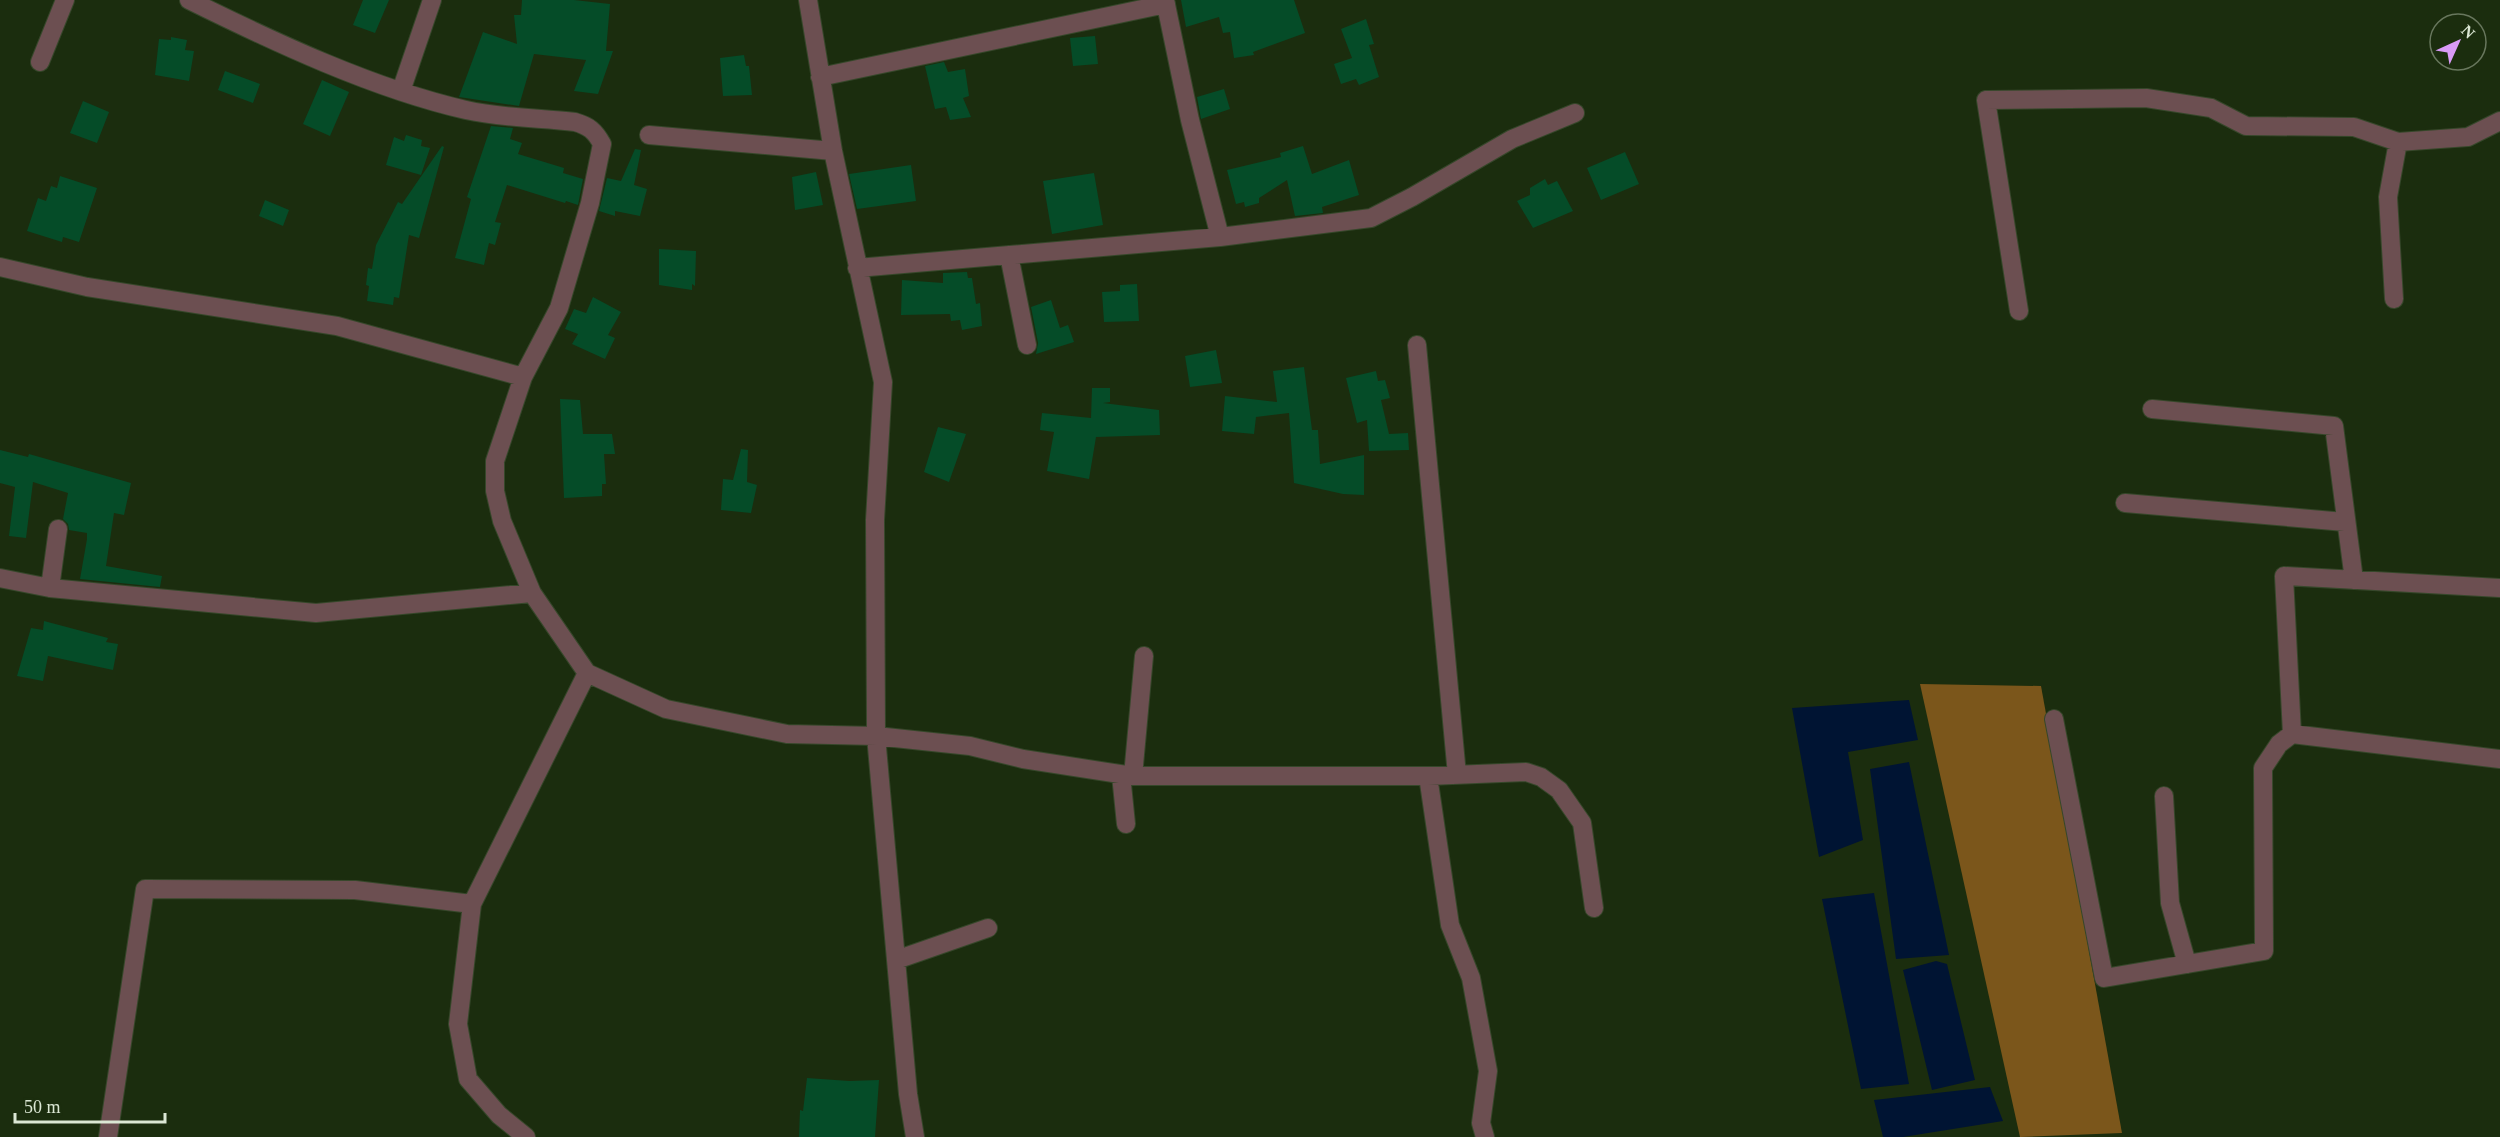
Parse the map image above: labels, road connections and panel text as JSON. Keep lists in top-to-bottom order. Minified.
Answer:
{"scale_bar":"50 m","north":"top right"}
